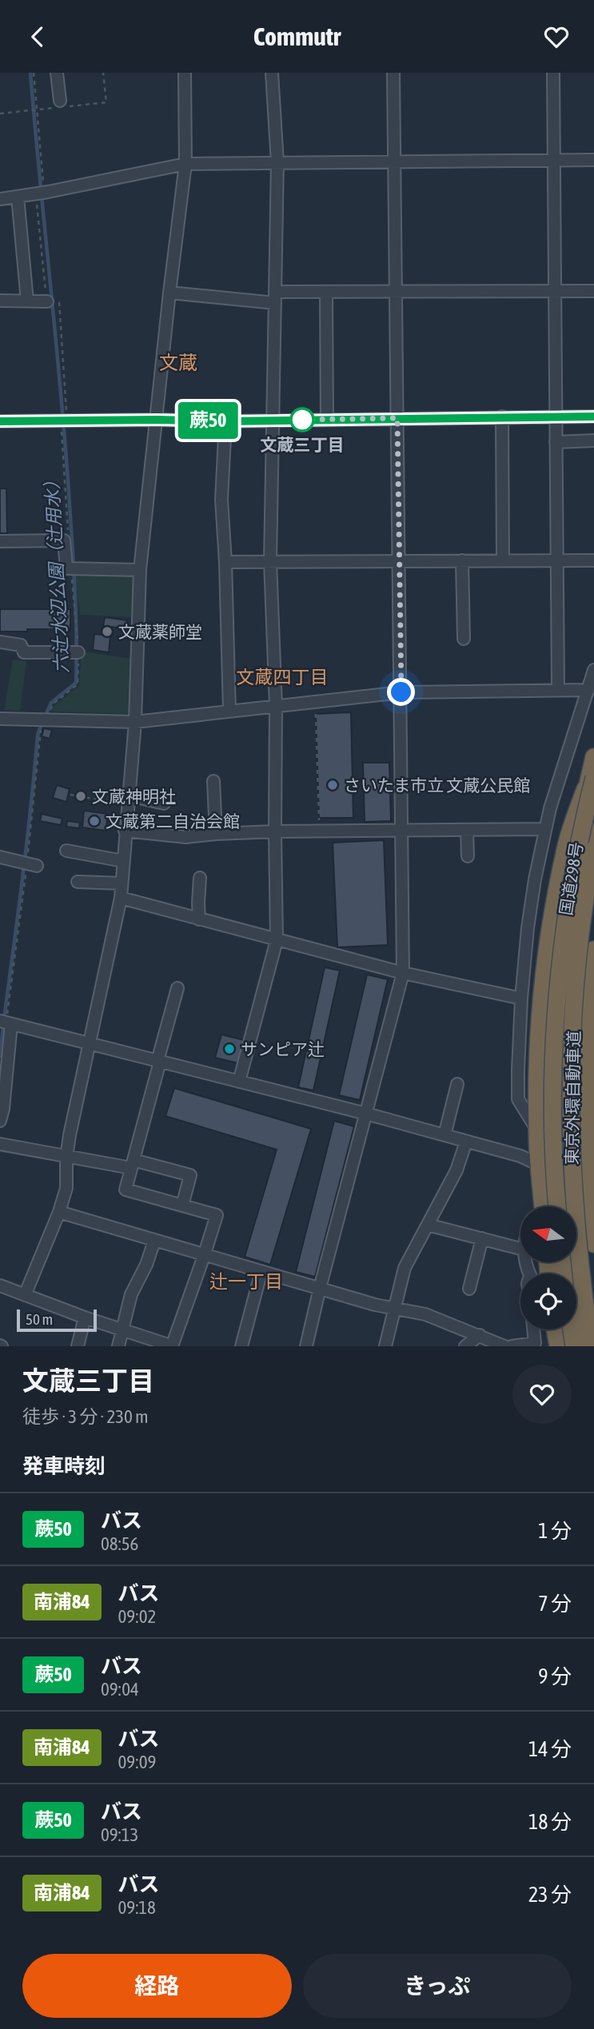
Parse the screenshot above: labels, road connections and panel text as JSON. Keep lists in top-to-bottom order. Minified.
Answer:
{"streets":{"highway":["国道298号","東京外環自動車道"]},"crossings":[["国道298号","東京外環自動車道"]],"districts":["文蔵","文蔵四丁目","辻一丁目"],"water":["六辻水辺公園（辻用水）"],"places":["文蔵三丁目","文蔵薬師堂","さいたま市立 文蔵公民館","文蔵神明社","文蔵第二自治会館","サンピア辻"],"lines":["bus line 蕨50"],"scale_bar":"50 m","north":"left","page":{"header":"Commutr","on_map":"蕨50","scale":"50 m","heading":[["文蔵三丁目","徒歩 · 3 分 · 230 m"],"発車時刻"],"list":[{"mark":"蕨50","name":"バス","note":"08:56","value":"1 分"},{"mark":"南浦84","name":"バス","note":"09:02","value":"7 分"},{"mark":"蕨50","name":"バス","note":"09:04","value":"9 分"},{"mark":"南浦84","name":"バス","note":"09:09","value":"14 分"},{"mark":"蕨50","name":"バス","note":"09:13","value":"18 分"},{"mark":"南浦84","name":"バス","note":"09:18","value":"23 分"}],"buttons":["経路","きっぷ"]}}
